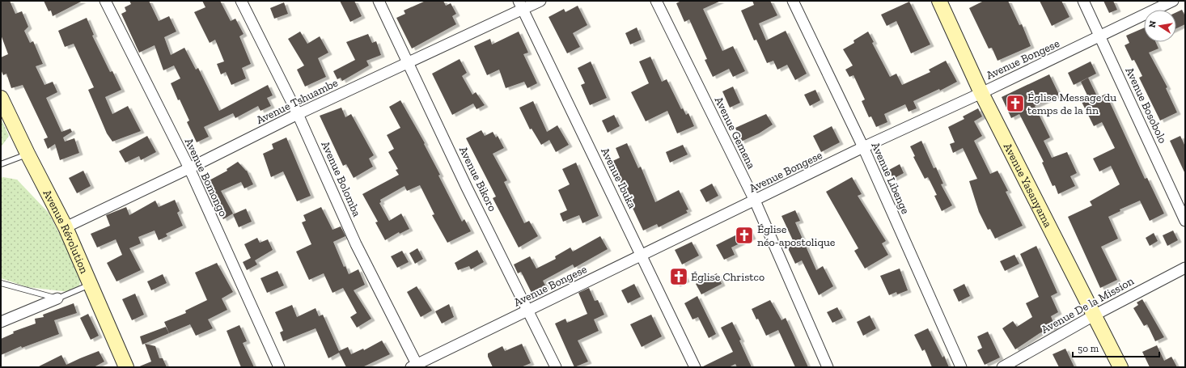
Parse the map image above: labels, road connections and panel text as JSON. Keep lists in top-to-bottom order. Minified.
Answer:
{"streets":{"street":["Avenue Bongese","Avenue Tshuambe","Avenue Bosobolo","Avenue Gemena","Avenue Bomongo","Avenue Ibuka","Avenue Libenge","Avenue Bolomba","Avenue Bikoro","Avenue Yasanyama","Avenue Révolution","Avenue De la Mission"]},"crossings":[["Avenue Bongese","Avenue Bosobolo"],["Avenue Bongese","Avenue Gemena"],["Avenue Bongese","Avenue Ibuka"],["Avenue Bongese","Avenue Libenge"],["Avenue Bongese","Avenue Bolomba"],["Avenue Bongese","Avenue Bikoro"],["Avenue Bongese","Avenue Yasanyama"],["Avenue Tshuambe","Avenue Bomongo"],["Avenue Tshuambe","Avenue Ibuka"],["Avenue Tshuambe","Avenue Bolomba"],["Avenue Tshuambe","Avenue Bikoro"],["Avenue Tshuambe","Avenue Révolution"],["Avenue Yasanyama","Avenue De la Mission"]],"places":{"church":["Église Message du temps de la fin","Église néo-apostolique","Église Christco"]},"scale_bar":"50 m","north":"left"}
